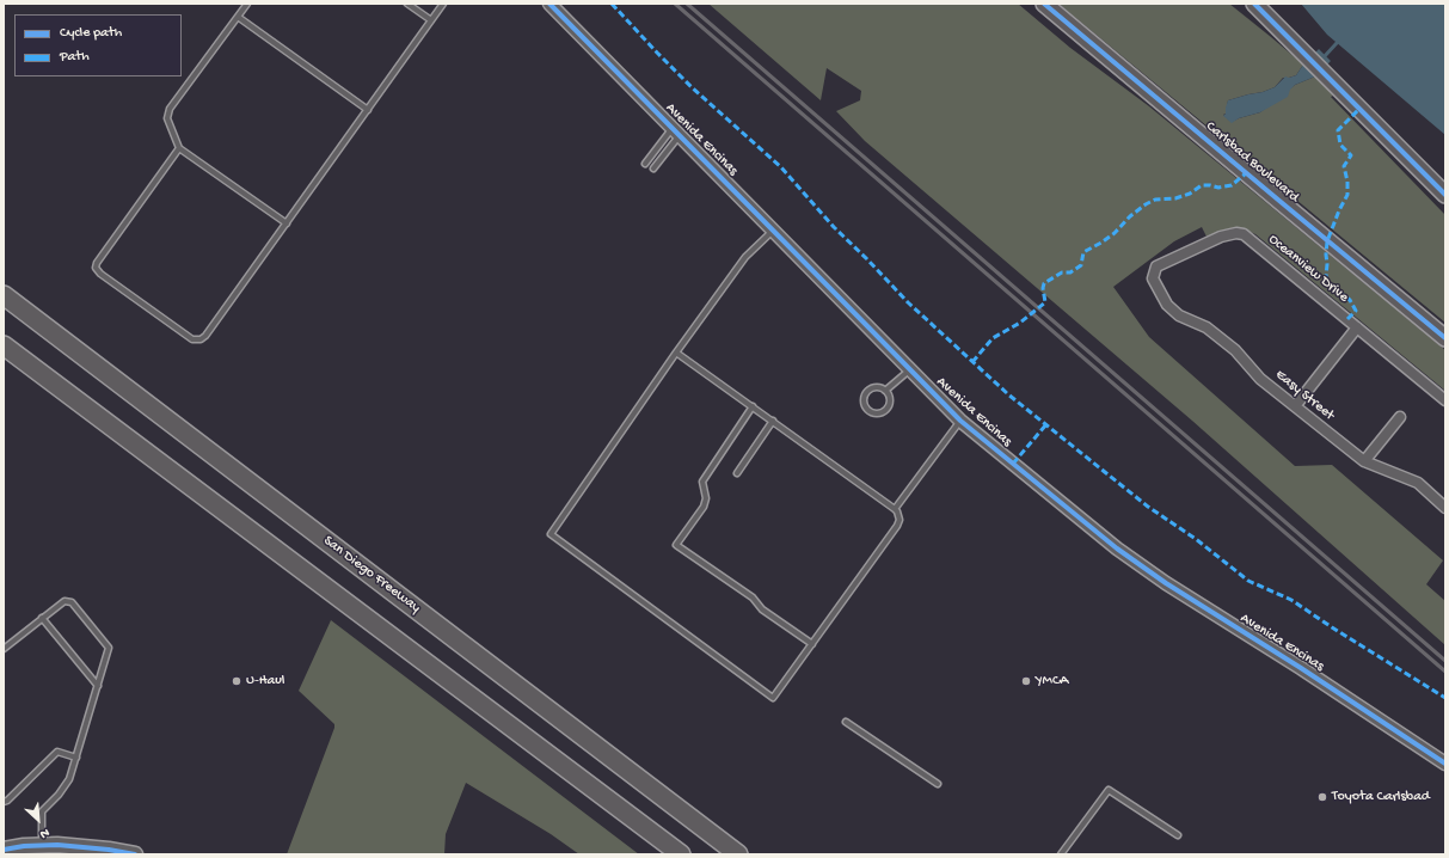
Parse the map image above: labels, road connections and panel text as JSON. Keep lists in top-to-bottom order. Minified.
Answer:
{"streets":{"highway":["San Diego Freeway"],"main road":["Carlsbad Boulevard"],"street":["Avenida Encinas","Oceanview Drive","Easy Street"]},"crossings":[["Oceanview Drive","Easy Street"]],"places":["U-Haul","YMCA","Toyota Carlsbad"],"legend":["Cycle path","Path"],"north":"bottom right"}
